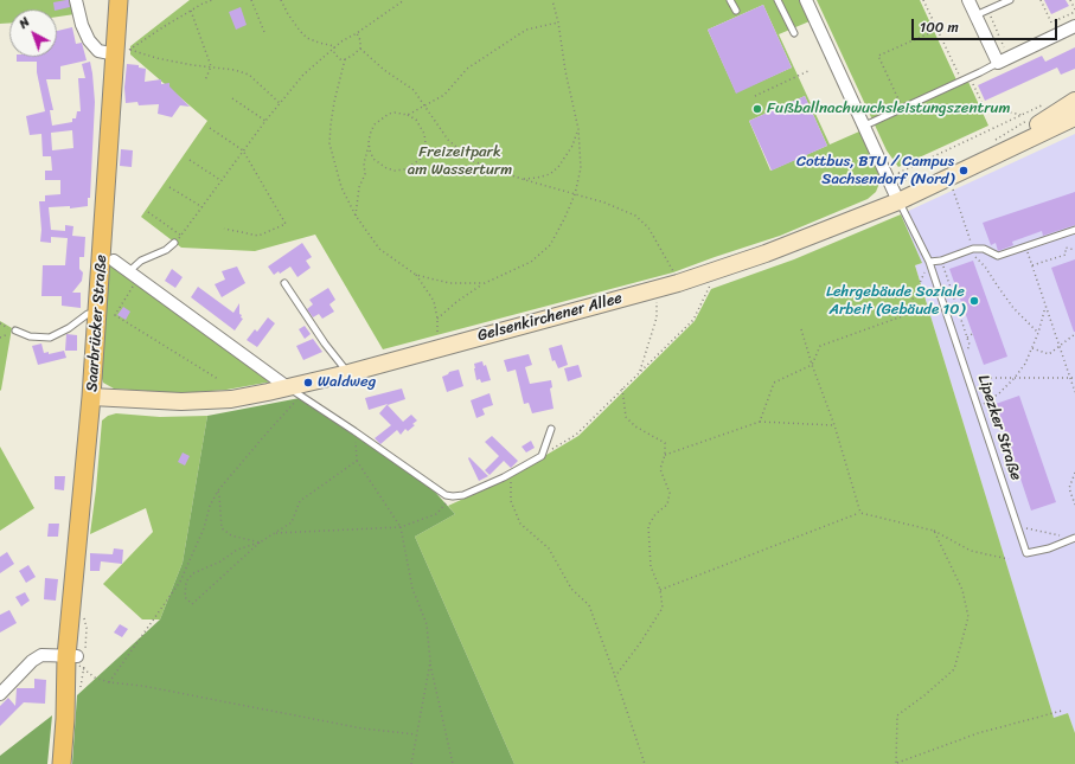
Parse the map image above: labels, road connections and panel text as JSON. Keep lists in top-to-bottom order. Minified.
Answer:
{"streets":{"main road":["Gelsenkirchener Allee","Saarbrücker Straße"],"lane":["Lipezker Straße"]},"crossings":[["Gelsenkirchener Allee","Saarbrücker Straße"]],"parks":["Freizeitpark am Wasserturm"],"places":["Fußballnachwuchsleistungszentrum","Cottbus, BTU / Campus Sachsendorf (Nord)","Lehrgebäude Soziale Arbeit (Gebäude 10)","Waldweg"],"scale_bar":"100 m","north":"top left"}
